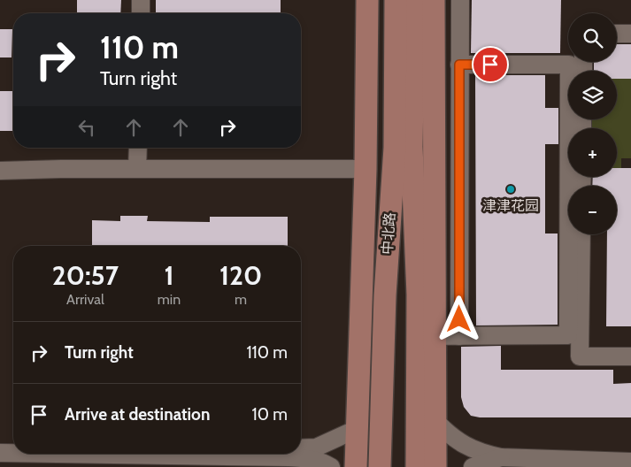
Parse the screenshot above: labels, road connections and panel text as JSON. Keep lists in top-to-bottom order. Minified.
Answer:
{"streets":{"main road":["中北路"]},"places":["津津花园"],"page":{"map_buttons":["+","−"],"turn":["110 m","Turn right"],"eta":["20:57","Arrival","1","min","120","m"],"list":[{"name":"Turn right","value":"110 m"},{"name":"Arrive at destination","value":"10 m"}]}}
